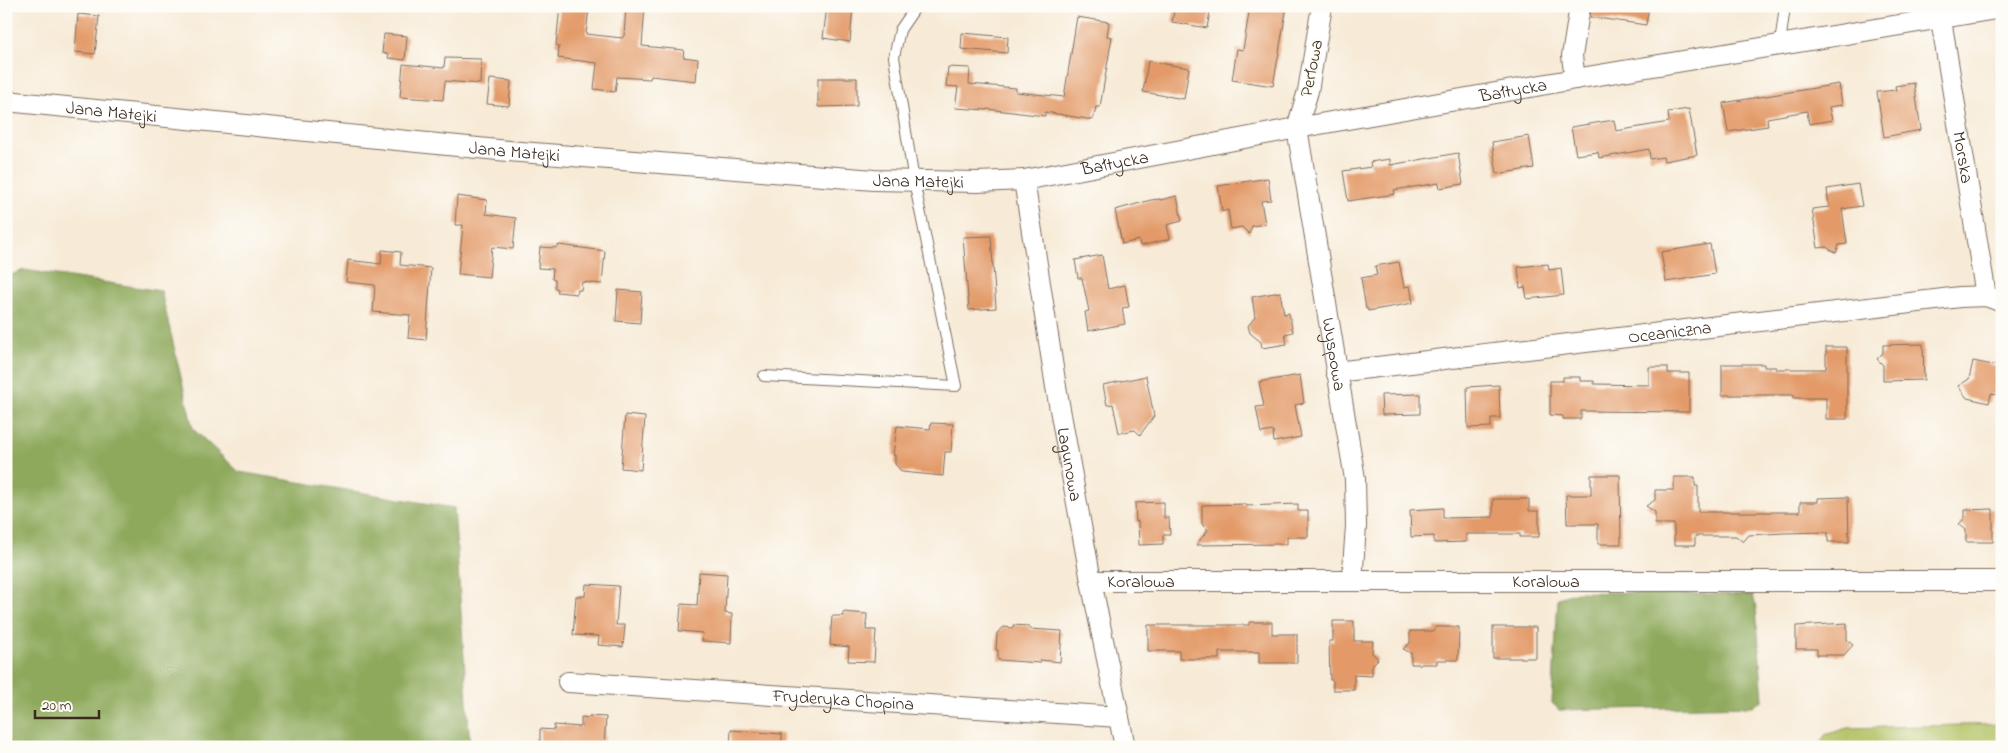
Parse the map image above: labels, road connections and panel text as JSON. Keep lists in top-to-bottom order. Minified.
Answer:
{"streets":{"street":["Perłowa","Bałtycka","Jana Matejki","Morska","Oceaniczna","Wyspowa","Lagunowa","Koralowa","Fryderyka Chopina"]},"crossings":[["Perłowa","Bałtycka"],["Perłowa","Wyspowa"],["Bałtycka","Jana Matejki"],["Bałtycka","Morska"],["Bałtycka","Wyspowa"],["Bałtycka","Lagunowa"],["Jana Matejki","Lagunowa"],["Morska","Oceaniczna"],["Oceaniczna","Wyspowa"],["Wyspowa","Koralowa"],["Lagunowa","Koralowa"],["Lagunowa","Fryderyka Chopina"]],"scale_bar":"20 m"}
